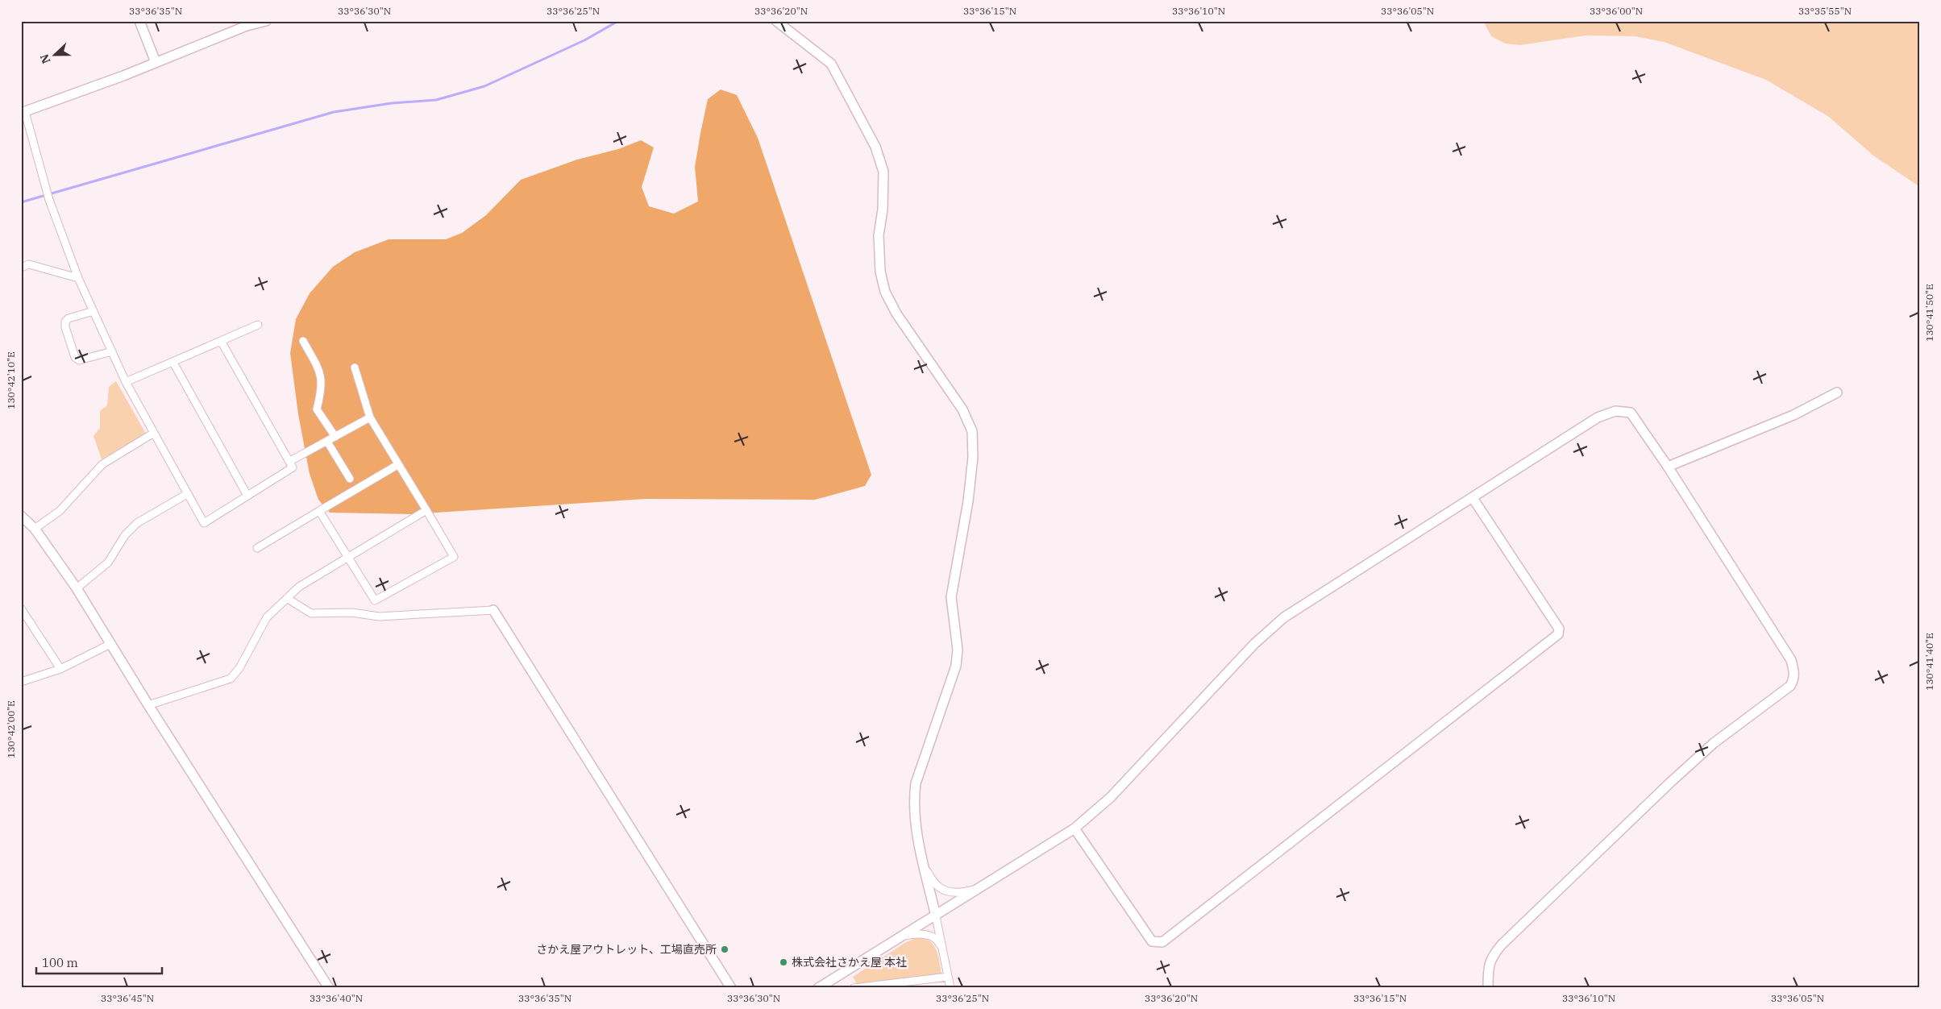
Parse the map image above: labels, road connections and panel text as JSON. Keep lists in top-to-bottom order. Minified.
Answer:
{"places":["さかえ屋アウトレット、工場直売所","株式会社さかえ屋 本社"],"scale_bar":"100 m","north":"left","coordinates":["33°36'35\"N","33°36'30\"N","33°36'25\"N","33°36'20\"N","33°36'15\"N","33°36'10\"N","33°36'05\"N","33°36'00\"N","33°35'55\"N","130°41'50\"E","130°42'10\"E","130°41'40\"E","130°42'00\"E","33°36'45\"N","33°36'40\"N"]}
